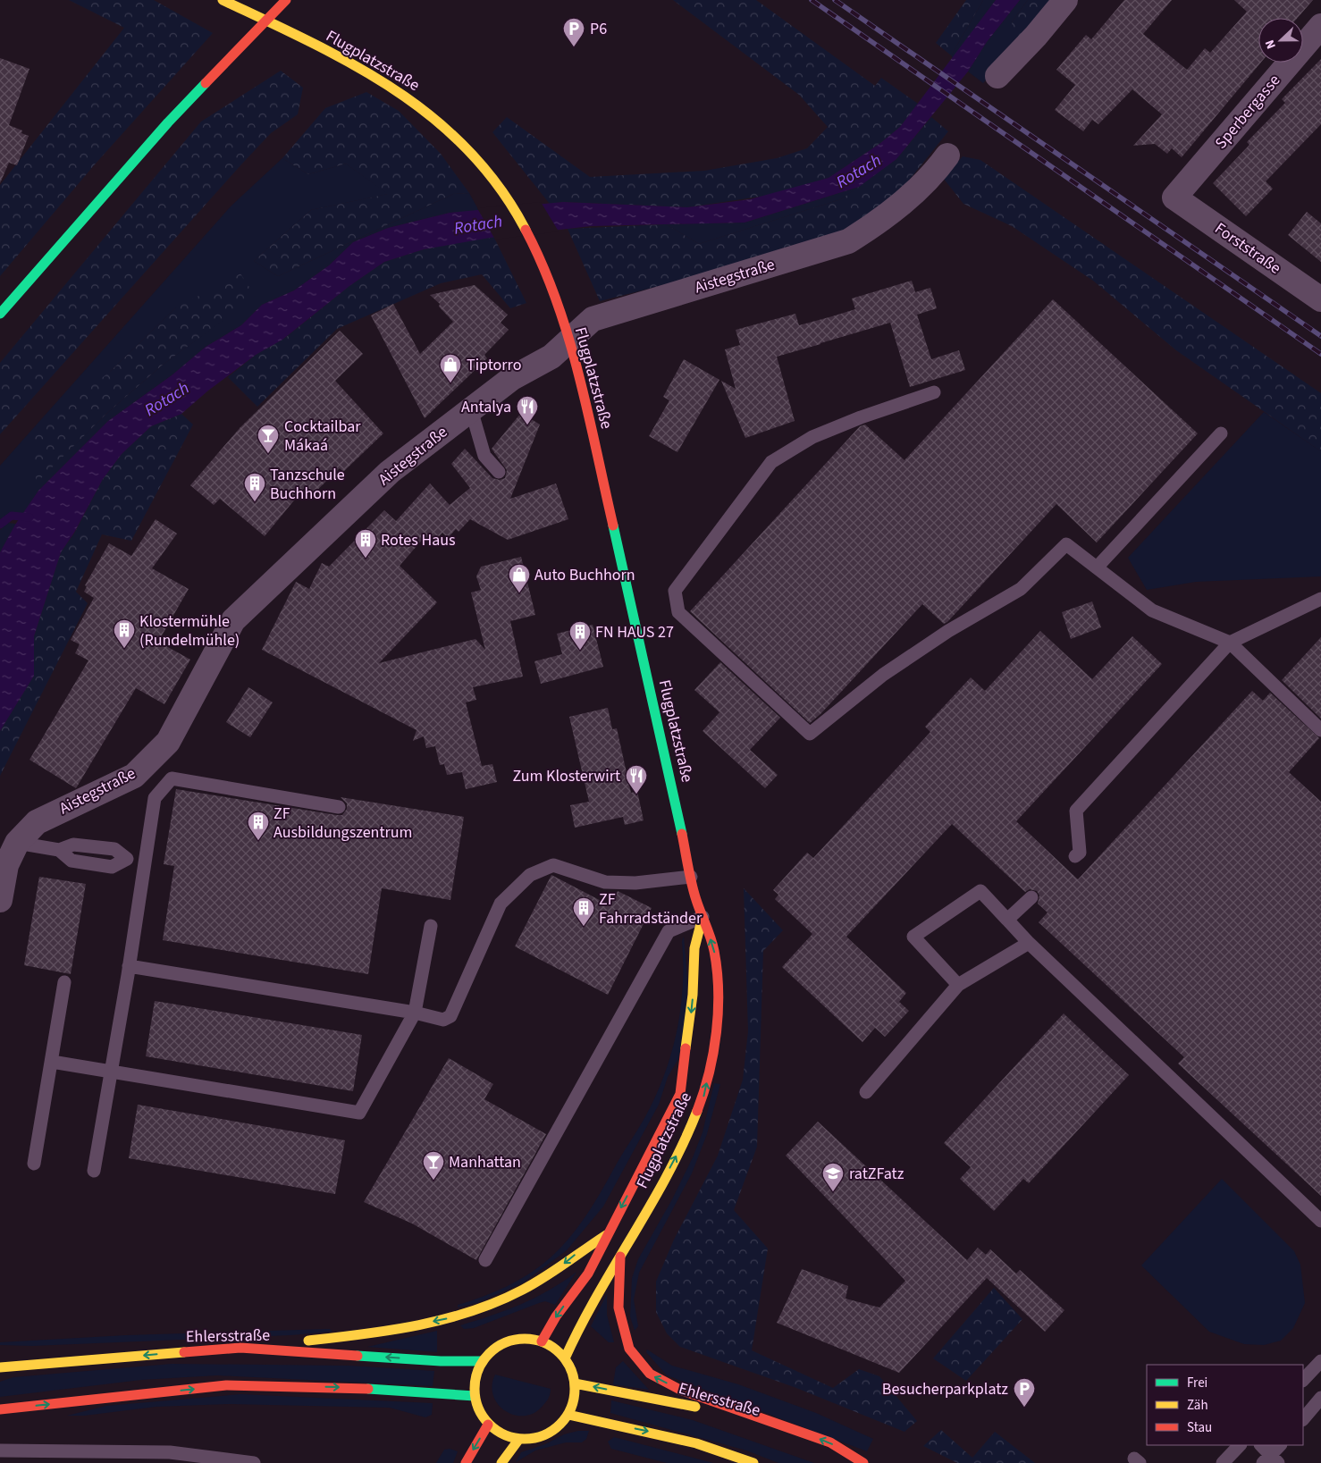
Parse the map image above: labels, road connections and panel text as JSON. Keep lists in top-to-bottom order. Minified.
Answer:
{"streets":{"street":["Flugplatzstraße","Sperbergasse","Forststraße","Aistegstraße","Ehlersstraße"]},"crossings":[["Flugplatzstraße","Aistegstraße"],["Flugplatzstraße","Ehlersstraße"],["Sperbergasse","Forststraße"]],"water":["Rotach"],"places":{"parking":["P6","Besucherparkplatz"],"shop":["Tiptorro","Auto Buchhorn"],"restaurant":["Antalya","Zum Klosterwirt"],"bar":["Cocktailbar Mákaá","Manhattan"],"building":["Tanzschule Buchhorn","Rotes Haus","Klostermühle (Rundelmühle)","FN HAUS 27","ZF Ausbildungszentrum","ZF Fahrradständer"],"school or university":["ratZFatz"]},"legend":["Frei","Zäh","Stau"],"north":"left"}
